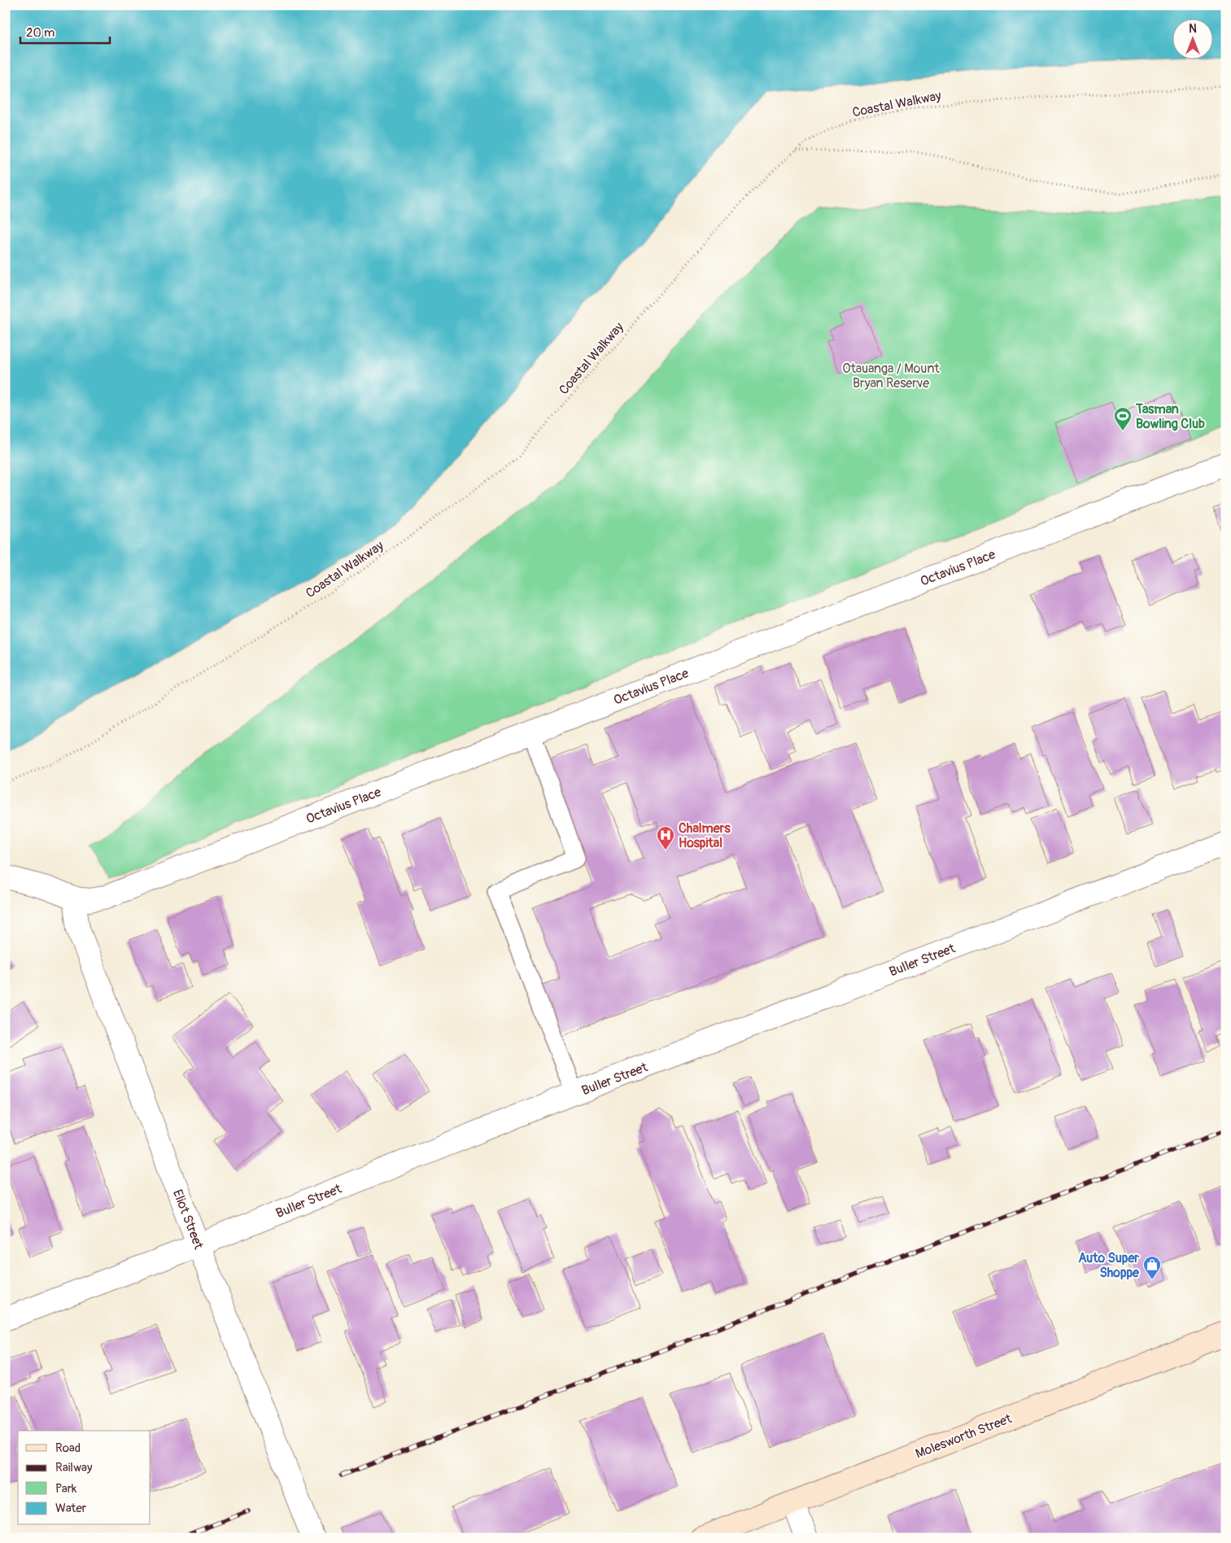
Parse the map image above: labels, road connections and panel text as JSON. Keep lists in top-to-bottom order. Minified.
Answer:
{"streets":{"main road":["Molesworth Street"],"street":["Octavius Place","Buller Street","Eliot Street"],"path":["Coastal Walkway"]},"crossings":[["Octavius Place","Eliot Street"],["Buller Street","Eliot Street"]],"parks":["Otauanga / Mount Bryan Reserve"],"places":{"sports":["Tasman Bowling Club"],"hospital":["Chalmers Hospital"],"shop":["Auto Super Shoppe"]},"legend":["Road","Railway","Park","Water"],"scale_bar":"20 m","north":"top"}
